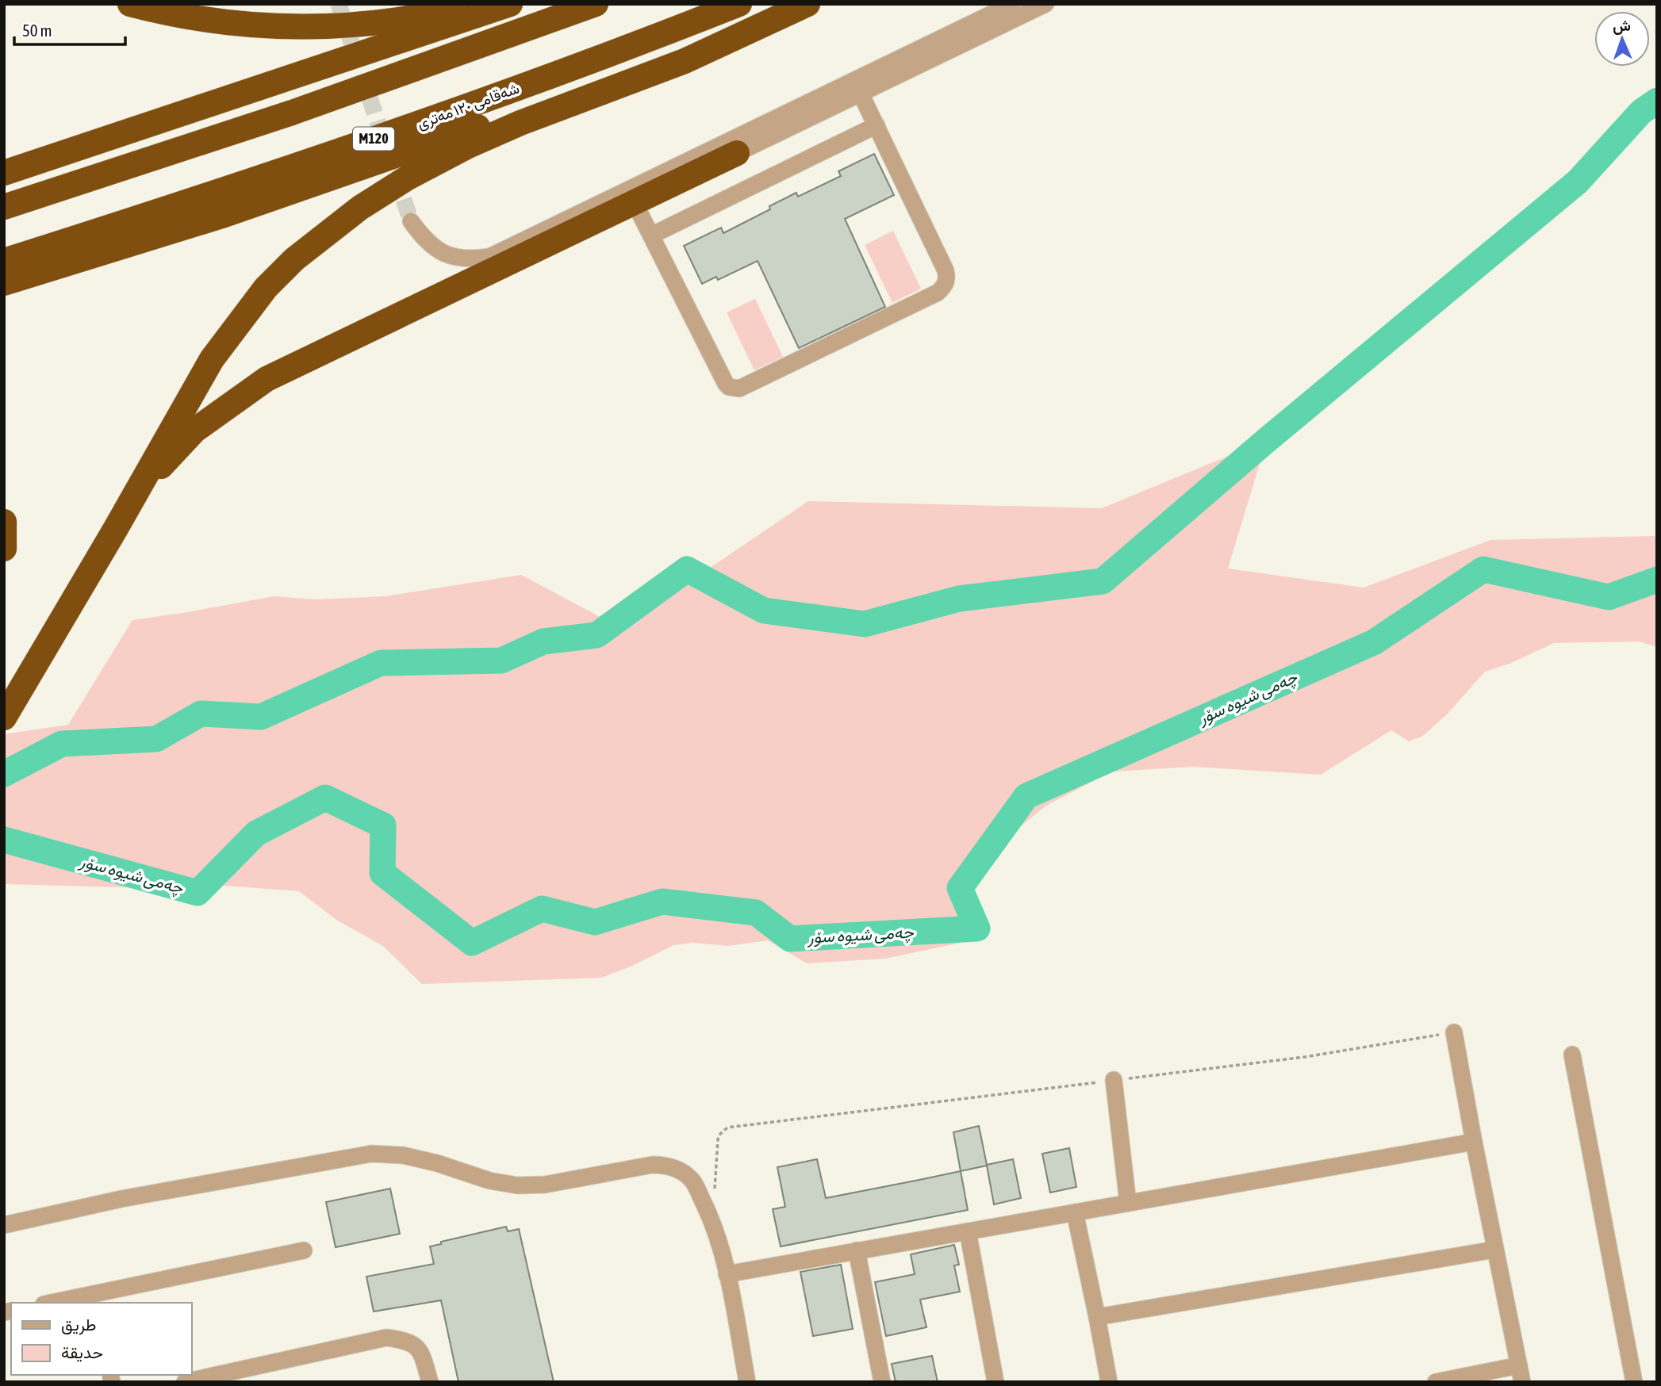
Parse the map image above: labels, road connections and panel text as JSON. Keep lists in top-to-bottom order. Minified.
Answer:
{"streets":{"highway":["شەقامی ١٢٠ مەتری","M120"]},"water":["چەمی شیوە سۆر"],"legend":["طريق","حديقة"],"scale_bar":"50 m","north":"top"}
